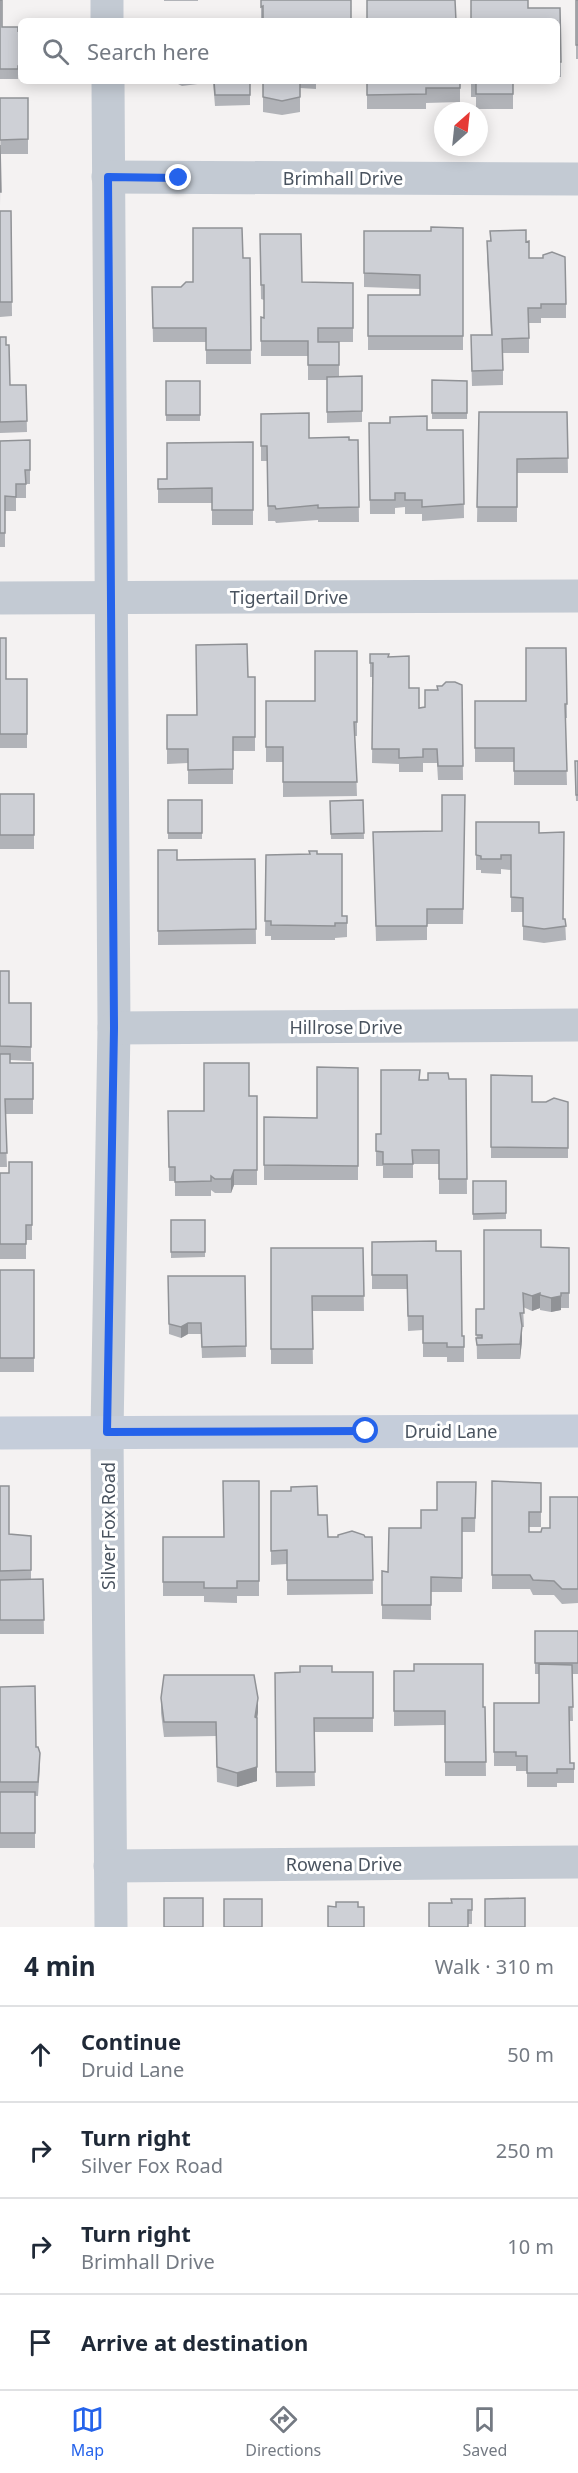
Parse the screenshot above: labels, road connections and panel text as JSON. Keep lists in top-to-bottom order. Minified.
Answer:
{"streets":{"street":["Brimhall Drive","Tigertail Drive","Hillrose Drive","Druid Lane","Silver Fox Road","Rowena Drive"]},"crossings":[["Brimhall Drive","Silver Fox Road"],["Tigertail Drive","Silver Fox Road"],["Hillrose Drive","Silver Fox Road"],["Druid Lane","Silver Fox Road"],["Silver Fox Road","Rowena Drive"]],"north":"top right","page":{"search":"Search here","heading":["4 min","Walk · 310 m"],"list":[["Continue","Druid Lane","50 m"],["Turn right","Silver Fox Road","250 m"],["Turn right","Brimhall Drive","10 m"],"Arrive at destination"],"nav":["Map","Directions","Saved"]}}
